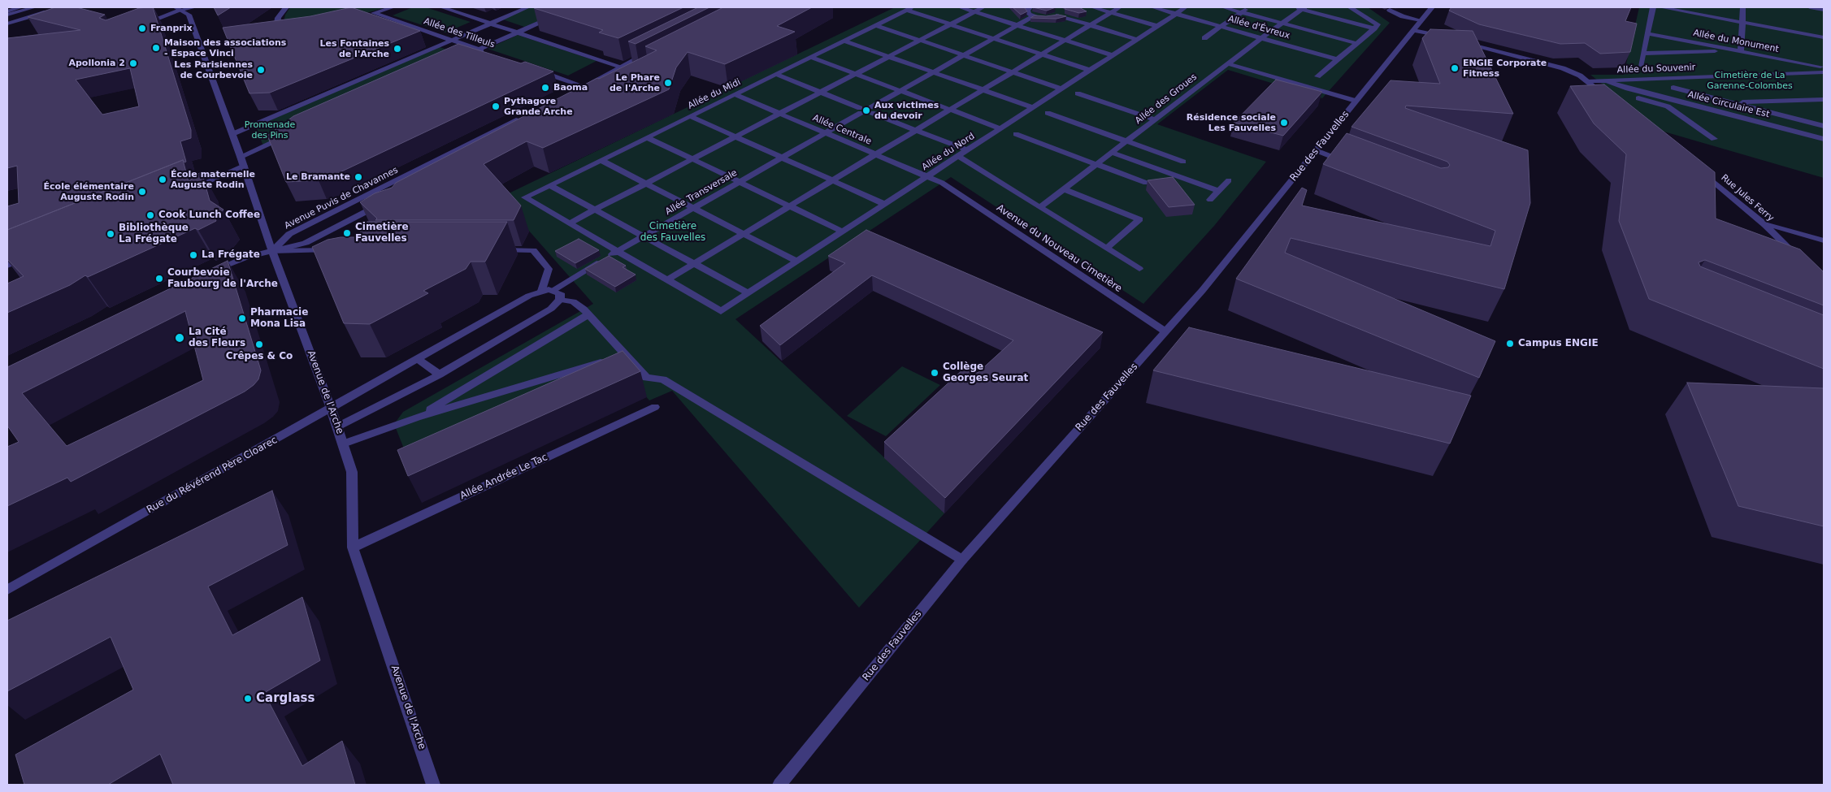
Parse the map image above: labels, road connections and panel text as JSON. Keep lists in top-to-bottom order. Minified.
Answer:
{"streets":{"street":["Allée d'Évreux","Allée des Tilleuls","Allée du Monument","Allée du Souvenir","Allée du Midi","Allée des Groues","Allée Circulaire Est","Allée Centrale","Rue des Fauvelles","Allée du Nord","Allée Transversale","Avenue Puvis de Chavannes","Rue Jules Ferry","Avenue du Nouveau Cimetière","Avenue de l'Arche","Rue du Révérend Père Cloarec","Allée Andrée Le Tac"]},"crossings":[["Allée d'Évreux","Allée des Groues"],["Allée d'Évreux","Allée du Nord"],["Allée du Monument","Allée du Souvenir"],["Allée du Midi","Allée Centrale"],["Allée Centrale","Allée du Nord"],["Allée Centrale","Allée Transversale"],["Allée Centrale","Avenue du Nouveau Cimetière"],["Rue des Fauvelles","Avenue du Nouveau Cimetière"],["Allée Transversale","Rue du Révérend Père Cloarec"],["Avenue Puvis de Chavannes","Avenue de l'Arche"],["Avenue de l'Arche","Rue du Révérend Père Cloarec"],["Avenue de l'Arche","Allée Andrée Le Tac"]],"parks":["Cimetière de La Garenne-Colombes","Promenade des Pins","Cimetière des Fauvelles"],"places":["Franprix","Maison des associations - Espace Vinci","Les Fontaines de l'Arche","Apollonia 2","ENGIE Corporate Fitness","Les Parisiennes de Courbevoie","Le Phare de l'Arche","Baoma","Pythagore Grande Arche","Aux victimes du devoir","Résidence sociale Les Fauvelles","Le Bramante","École maternelle Auguste Rodin","École élémentaire Auguste Rodin","Cook Lunch Coffee","Cimetière Fauvelles","Bibliothèque La Frégate","La Frégate","Courbevoie Faubourg de l'Arche","Pharmacie Mona Lisa","La Cité des Fleurs","Campus ENGIE","Crêpes & Co","Collège Georges Seurat","Carglass"]}
